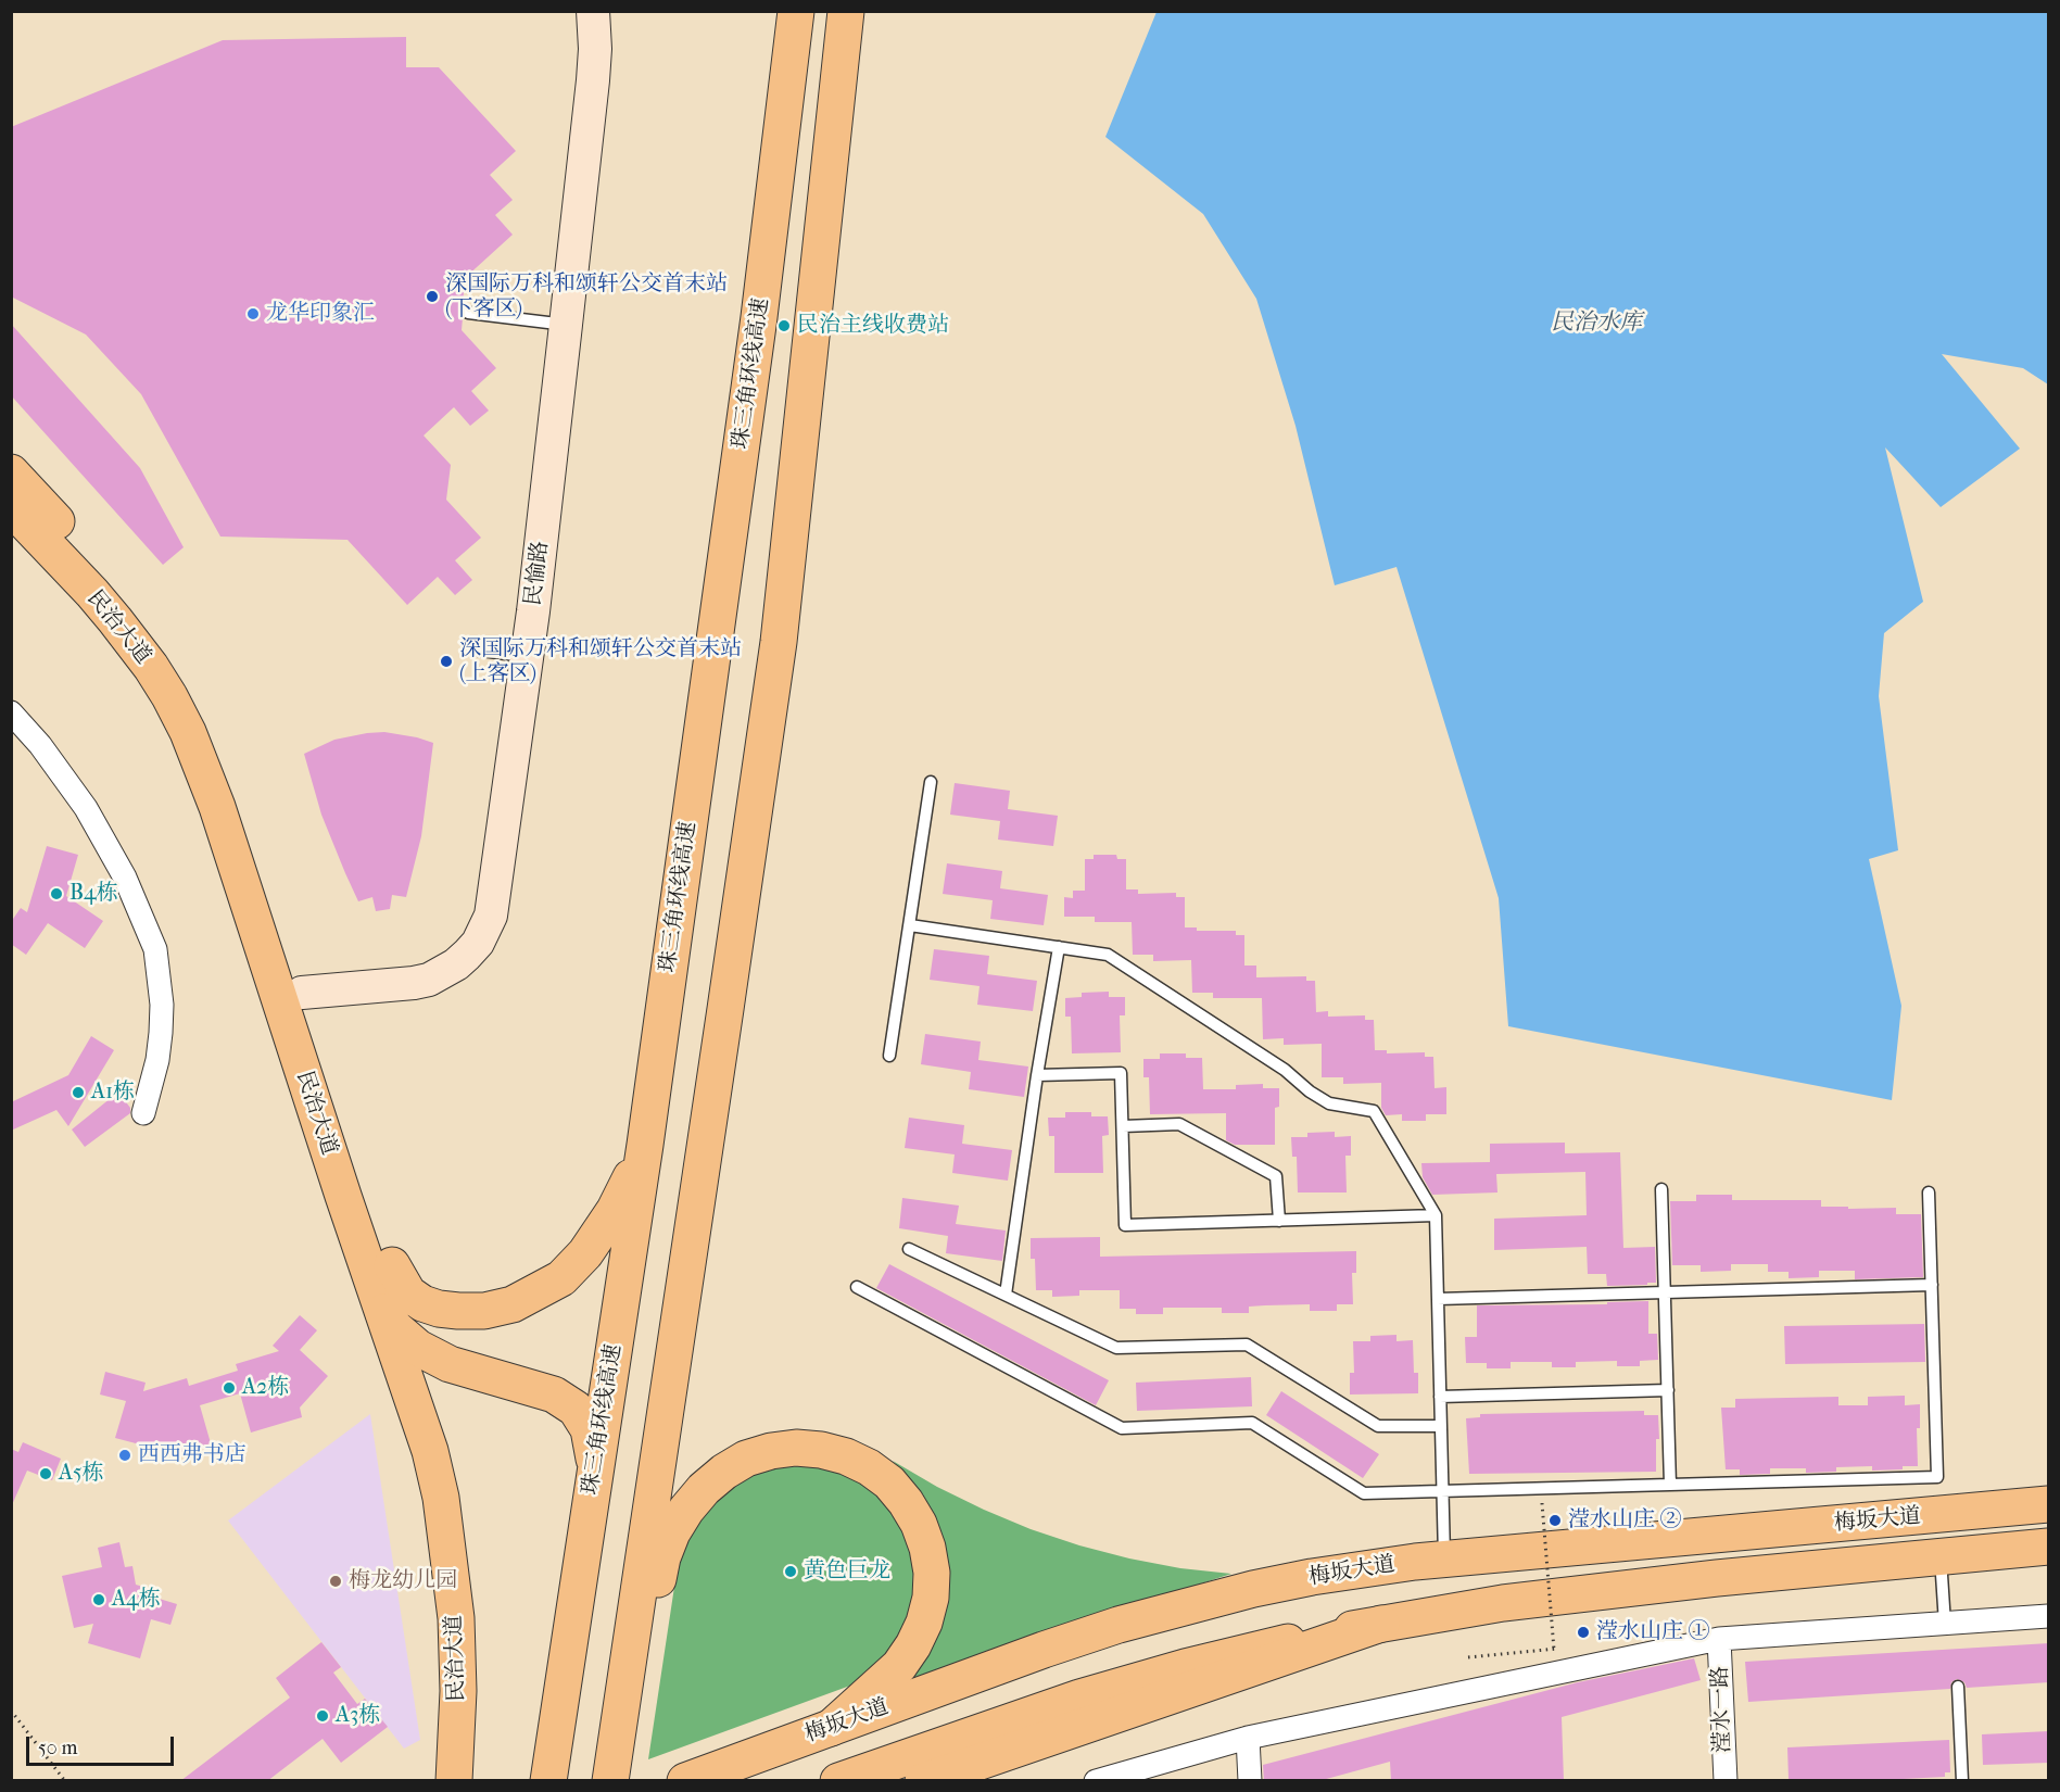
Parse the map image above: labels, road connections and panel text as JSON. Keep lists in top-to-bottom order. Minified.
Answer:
{"streets":{"main road":["珠三角环线高速","民治大道","梅坂大道"],"street":["民愉路","滢水一路"]},"crossings":[["珠三角环线高速","民治大道"],["民愉路","民治大道"]],"water":["民治水库"],"places":["深国际万科和颂轩公交首末站 (下客区)","龙华印象汇","民治主线收费站","深国际万科和颂轩公交首末站 (上客区)","B4栋","A1栋","A2栋","西西弗书店","A5栋","滢水山庄 ②","黄色巨龙","梅龙幼儿园","A4栋","滢水山庄 ①","A3栋"],"scale_bar":"50 m"}
